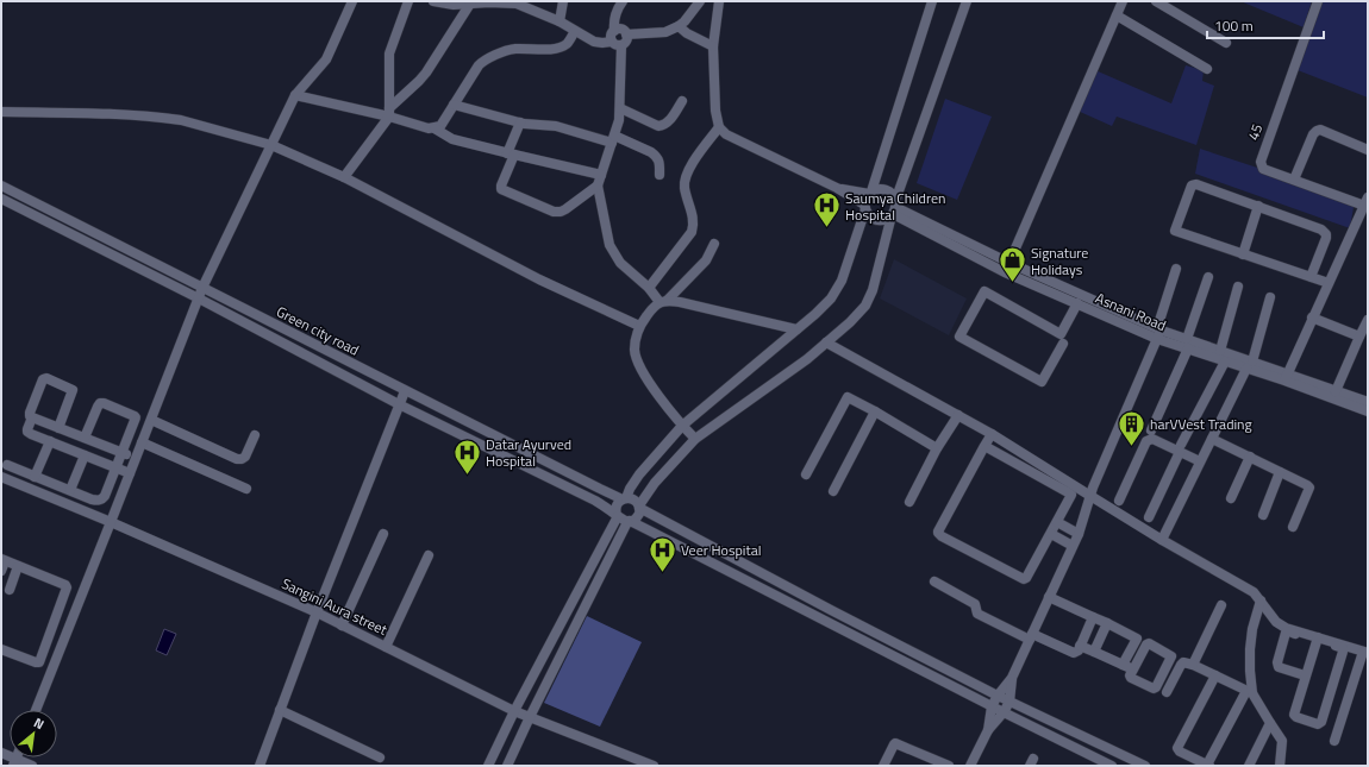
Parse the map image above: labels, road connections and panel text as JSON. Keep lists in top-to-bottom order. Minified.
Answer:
{"streets":{"street":["45","Asnani Road","Green city road","Sangini Aura street"]},"places":{"hospital":["Saumya Children Hospital","Datar Ayurved Hospital","Veer Hospital"],"shop":["Signature Holidays"],"building":["harVVest Trading"]},"scale_bar":"100 m","north":"top right"}
